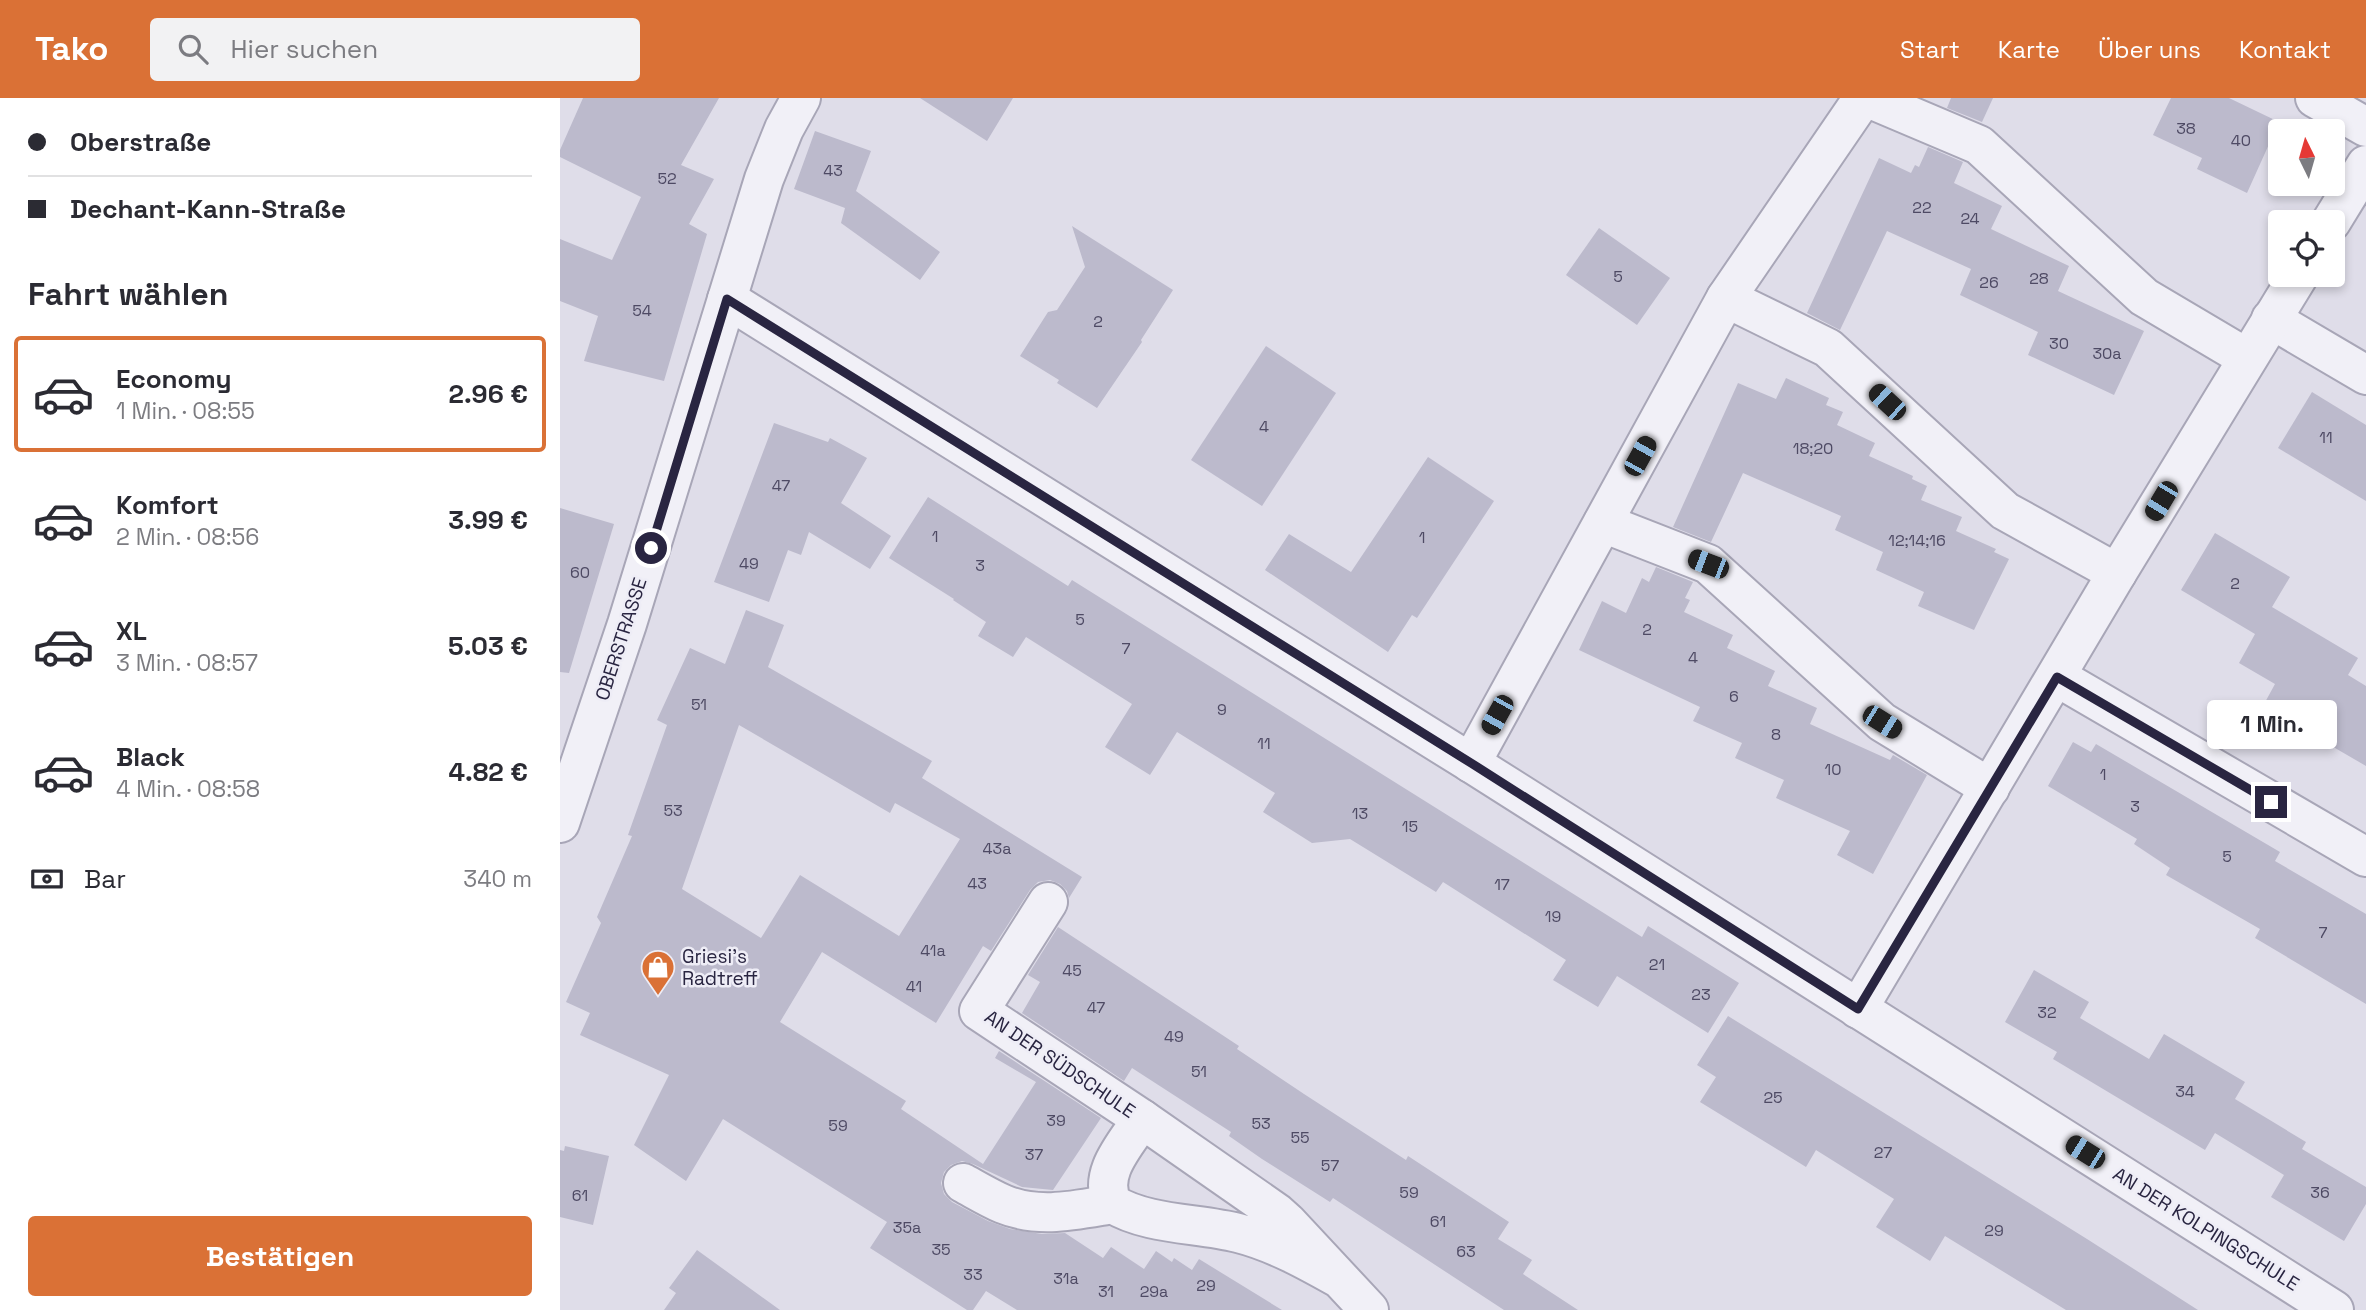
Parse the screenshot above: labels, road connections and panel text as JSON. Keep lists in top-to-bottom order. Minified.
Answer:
{"streets":{"street":["OBERSTRASSE","AN DER SÜDSCHULE","AN DER KOLPINGSCHULE"]},"crossings":[["OBERSTRASSE","AN DER KOLPINGSCHULE"]],"places":{"shop":["Griesi's Radtreff"]},"house_numbers":["38","40","43","52","22","24","5","28","26","54","2","30","30a","4","11","18;20","47","1","1","12;14;16","49","3","60","2","5","2","7","4","6","51","9","8","11","10","1","3","53","13","15","43a","5","43","17","19","7","41a","21","45","41","23","47","32","49","51","34","25","39","53","59","55","27","37","57","59","36","61","61","35a","29","35","63","33","31a","29","31","29a"],"north":"top","page":{"header":"Tako","search":"Hier suchen","nav":["Start","Karte","Über uns","Kontakt"],"banner":["Oberstraße","Dechant-Kann-Straße"],"heading":"Fahrt wählen","list":[{"name":"Economy","note":"1 Min. · 08:55","value":"2.96 €"},{"name":"Komfort","note":"2 Min. · 08:56","value":"3.99 €"},{"name":"XL","note":"3 Min. · 08:57","value":"5.03 €"},{"name":"Black","note":"4 Min. · 08:58","value":"4.82 €"}],"bubble":"1 Min.","pay":["Bar","340 m"],"buttons":"Bestätigen"}}
